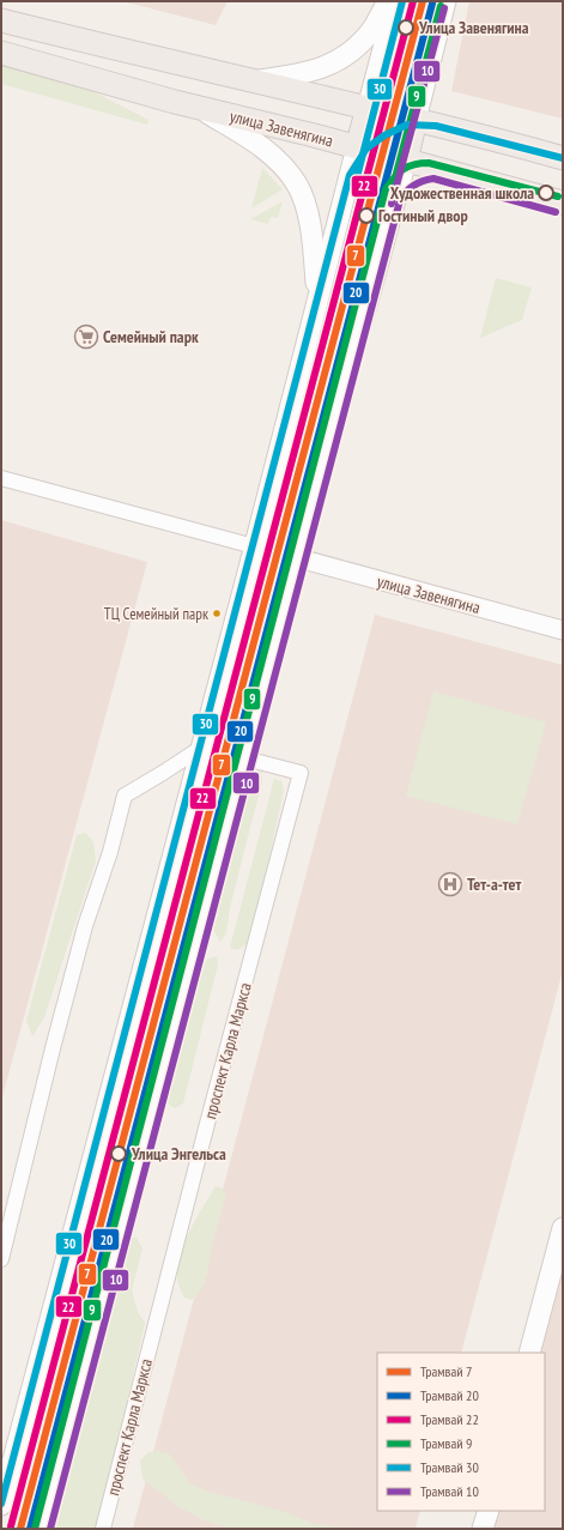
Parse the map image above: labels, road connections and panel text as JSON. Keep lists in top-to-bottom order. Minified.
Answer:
{"streets":{"main road":["улица Завенягина"],"street":["проспект Карла Маркса"]},"places":{"other":["Улица Завенягина","Художественная школа","Гостиный двор","ТЦ Семейный парк","Улица Энгельса"],"supermarket":["Семейный парк"],"hospital":["Тет-а-тет"]},"lines":["tram line 7","tram line 22","tram line 30","tram line 20","tram line 9","tram line 10"],"legend":["Трамвай 7","Трамвай 20","Трамвай 22","Трамвай 9","Трамвай 30","Трамвай 10"]}
